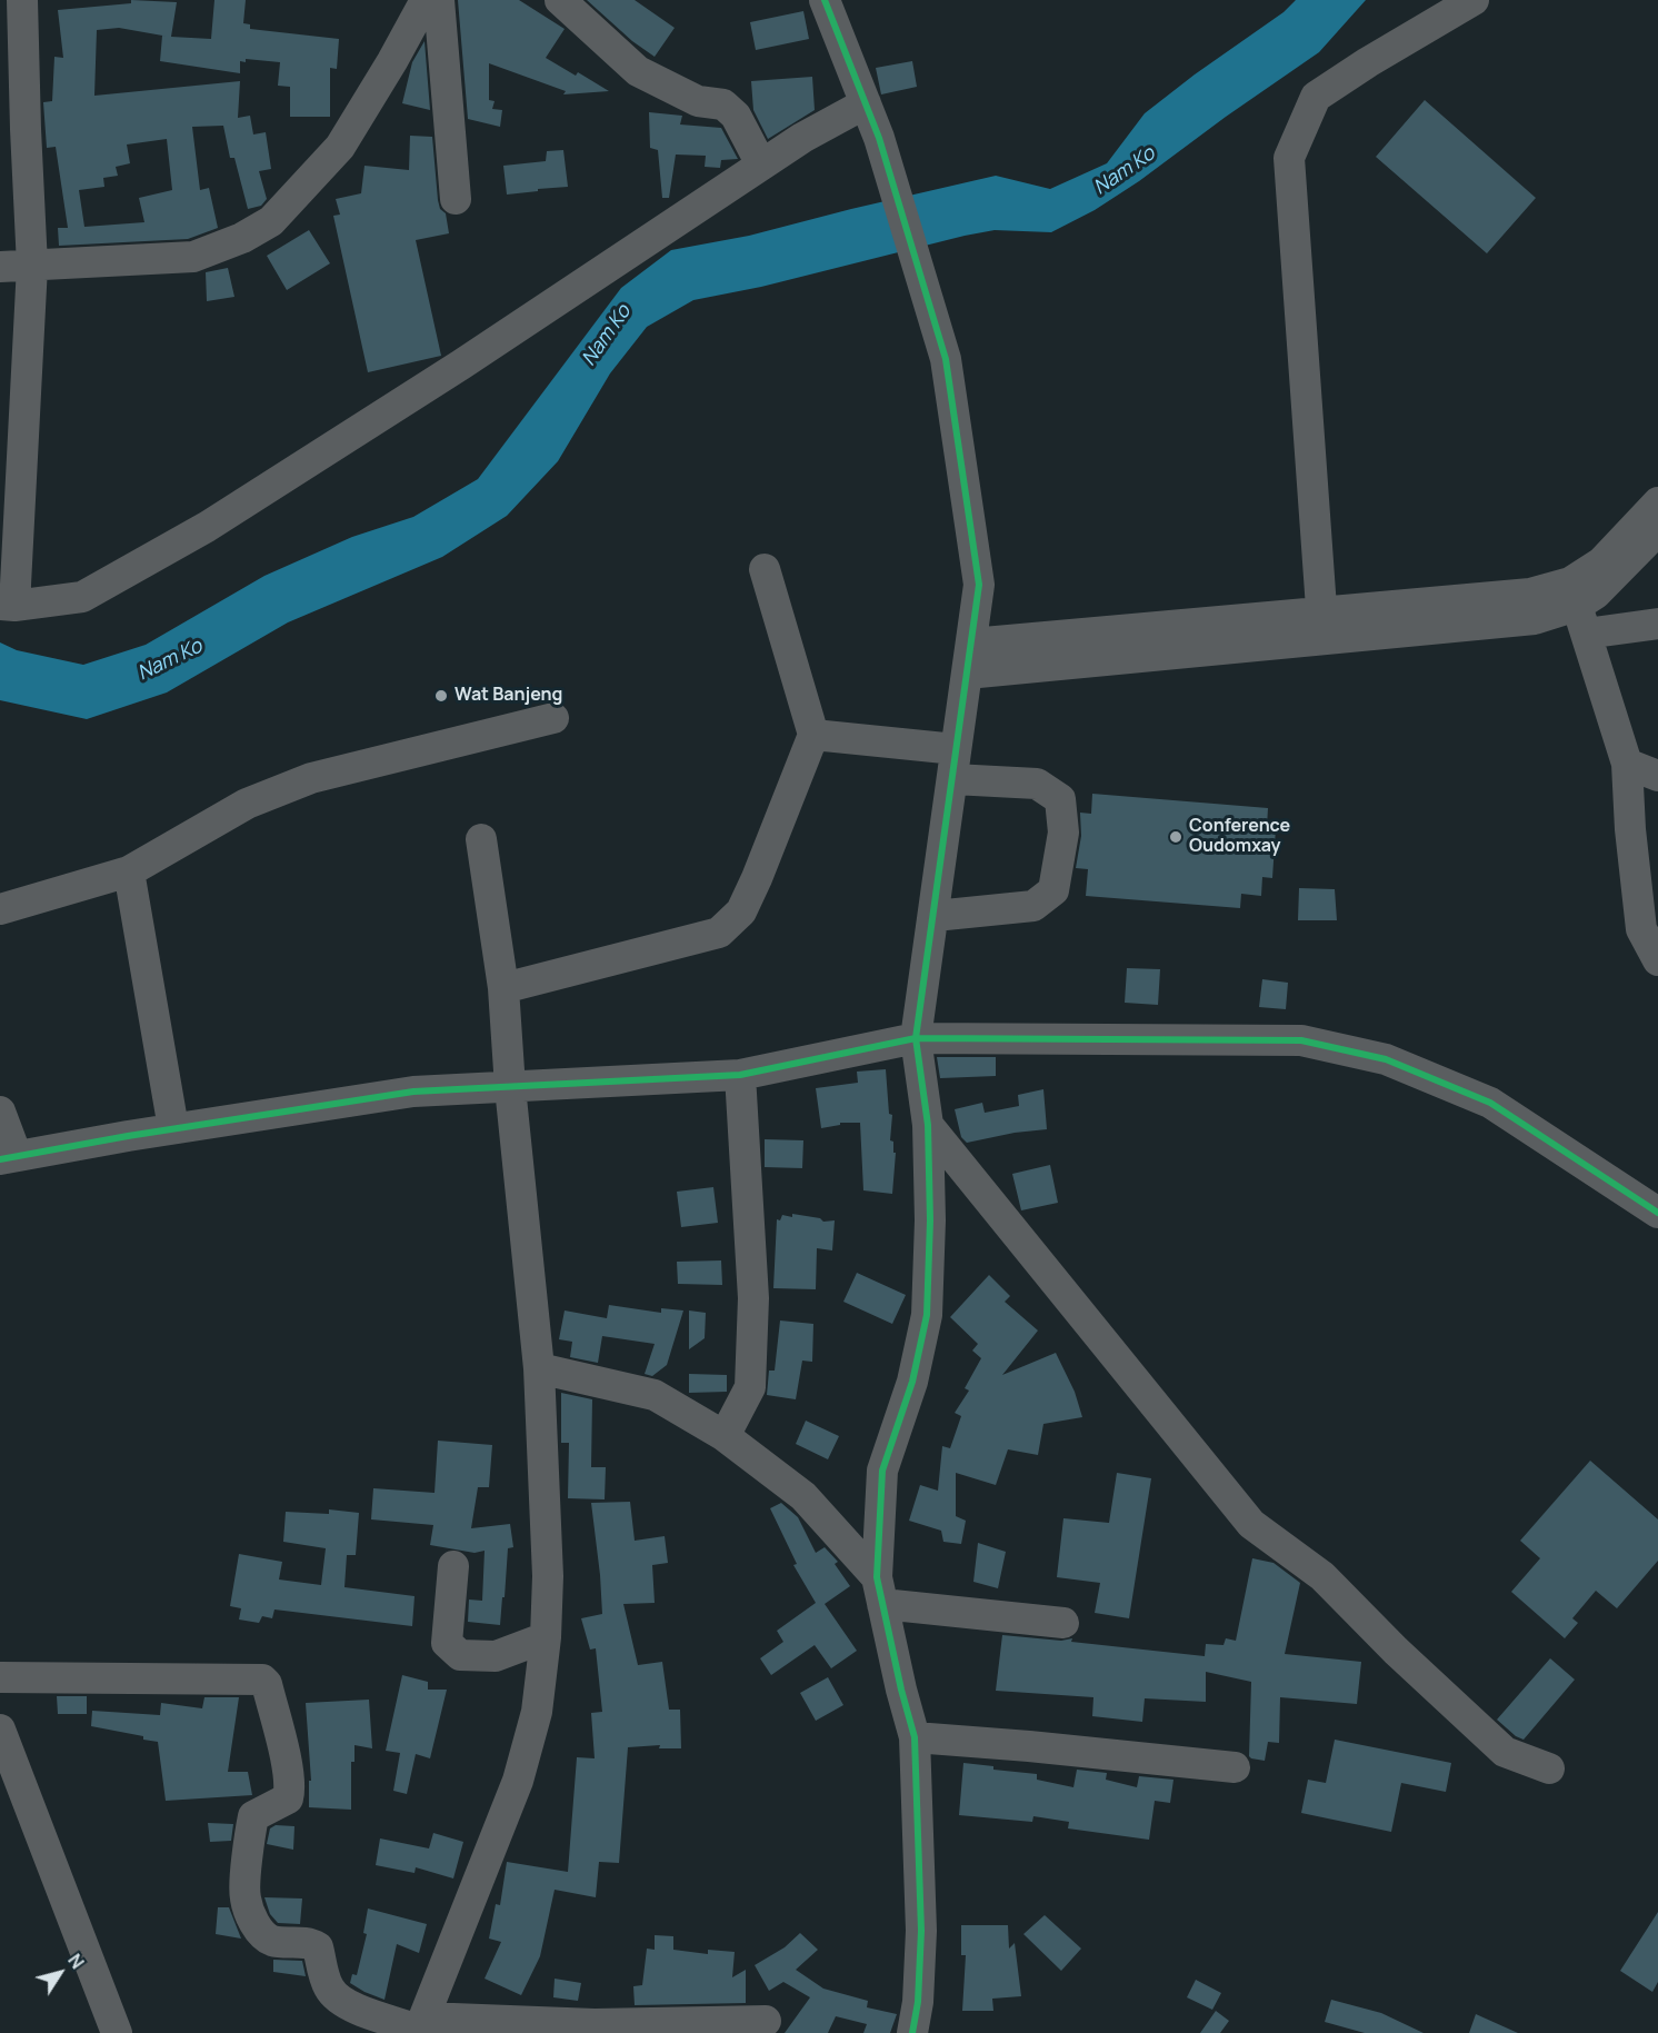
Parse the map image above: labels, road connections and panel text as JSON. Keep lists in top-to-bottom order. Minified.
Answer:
{"water":["Nam Ko"],"places":["Wat Banjeng","Conference Oudomxay"],"north":"top right"}
